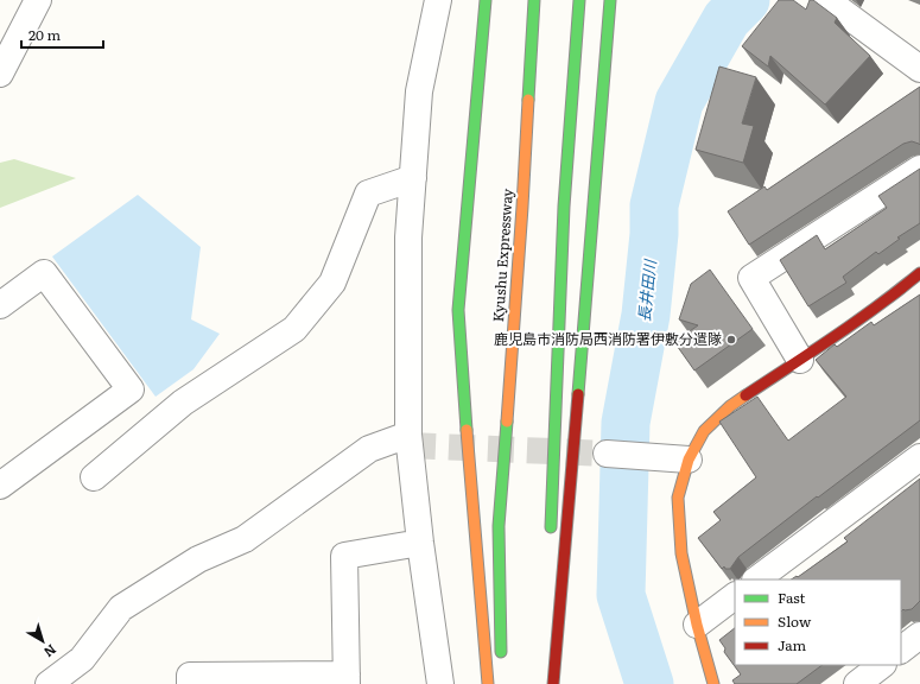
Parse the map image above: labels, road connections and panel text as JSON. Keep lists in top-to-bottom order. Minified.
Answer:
{"streets":{"main road":["Kyushu Expressway"]},"water":["長井田川"],"places":["鹿児島市消防局西消防署伊敷分遣隊"],"legend":["Fast","Slow","Jam"],"scale_bar":"20 m","north":"bottom right"}
